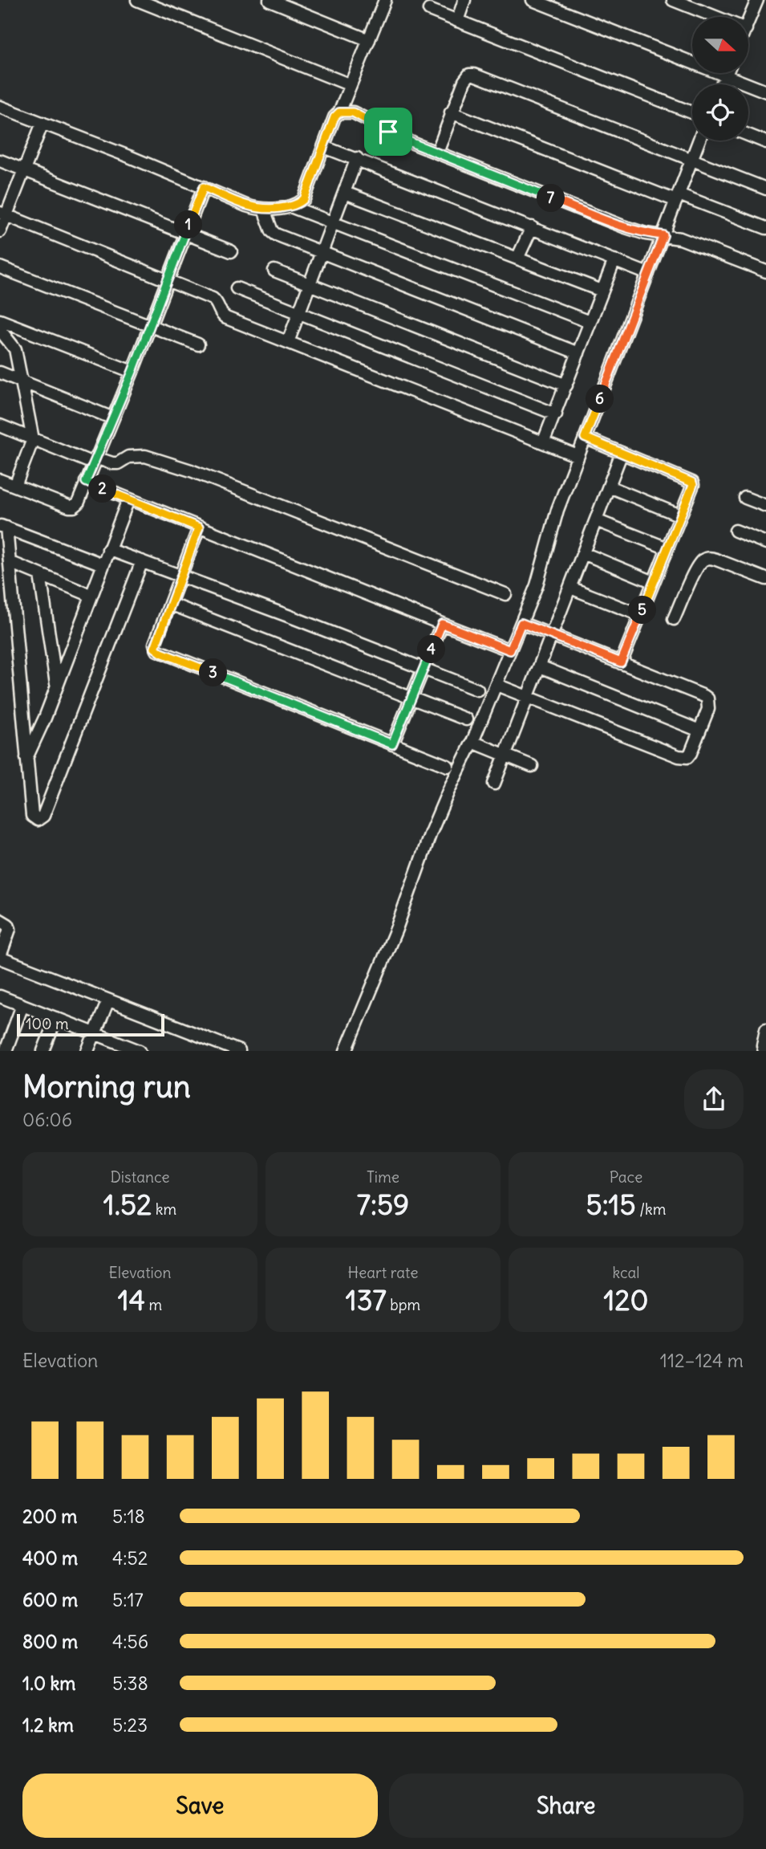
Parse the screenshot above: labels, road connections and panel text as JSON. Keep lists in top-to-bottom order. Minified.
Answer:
{"scale_bar":"100 m","north":"right","page":{"pins":["7","1","6","2","5","4","3"],"scale":"100 m","heading":["Morning run","06:06"],"stats":[["Distance","1.52 km"],["Time","7:59"],["Pace","5:15 /km"],["Elevation","14 m"],["Heart rate","137 bpm"],["kcal","120"]],"chart":["Elevation","112–124 m"],"list":[{"name":"200 m","note":"5:18"},{"name":"400 m","note":"4:52"},{"name":"600 m","note":"5:17"},{"name":"800 m","note":"4:56"},{"name":"1.0 km","note":"5:38"},{"name":"1.2 km","note":"5:23"}],"buttons":["Save","Share"]}}
